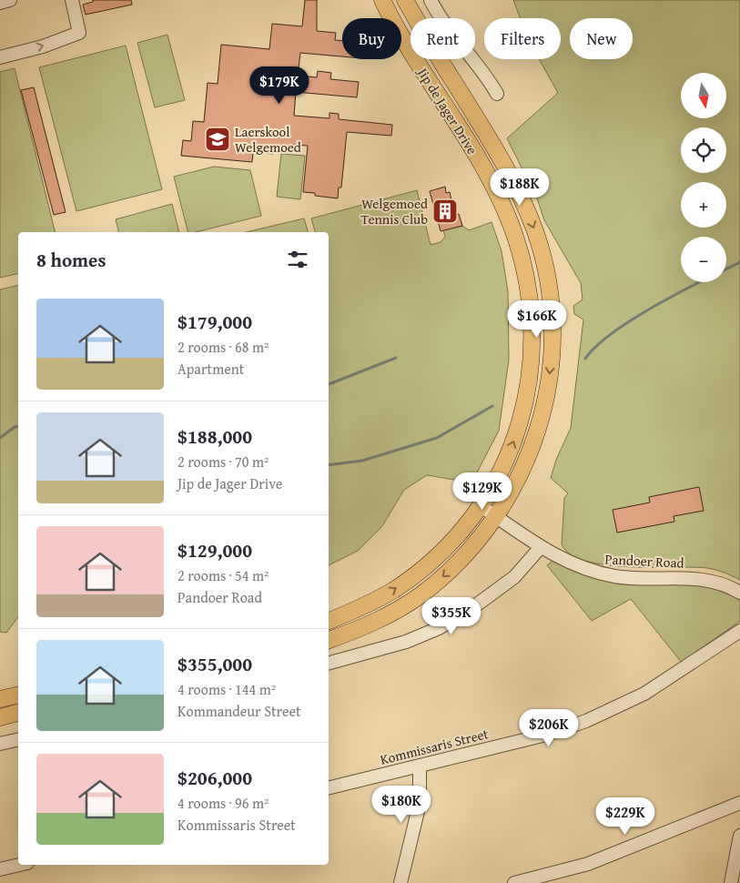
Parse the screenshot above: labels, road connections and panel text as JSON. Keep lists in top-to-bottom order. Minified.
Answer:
{"streets":{"main road":["Jip de Jager Drive"],"street":["Pandoer Road","Kommissaris Street"]},"crossings":[["Jip de Jager Drive","Pandoer Road"]],"one_way":["Jip de Jager Drive"],"places":{"school or university":["Laerskool Welgemoed"],"building":["Welgemoed Tennis Club"]},"north":"bottom","page":{"chip":["Buy","Rent","Filters","New"],"price":["$179K","$188K","$166K","$129K","$355K","$206K","$180K","$229K"],"map_buttons":["+","−"],"heading":"8 homes","list":[{"name":"$179,000","note":"2 rooms · 68 m² · Apartment"},{"name":"$188,000","note":"2 rooms · 70 m² · Jip de Jager Drive"},{"name":"$129,000","note":"2 rooms · 54 m² · Pandoer Road"},{"name":"$355,000","note":"4 rooms · 144 m² · Kommandeur Street"},{"name":"$206,000","note":"4 rooms · 96 m² · Kommissaris Street"}]}}
